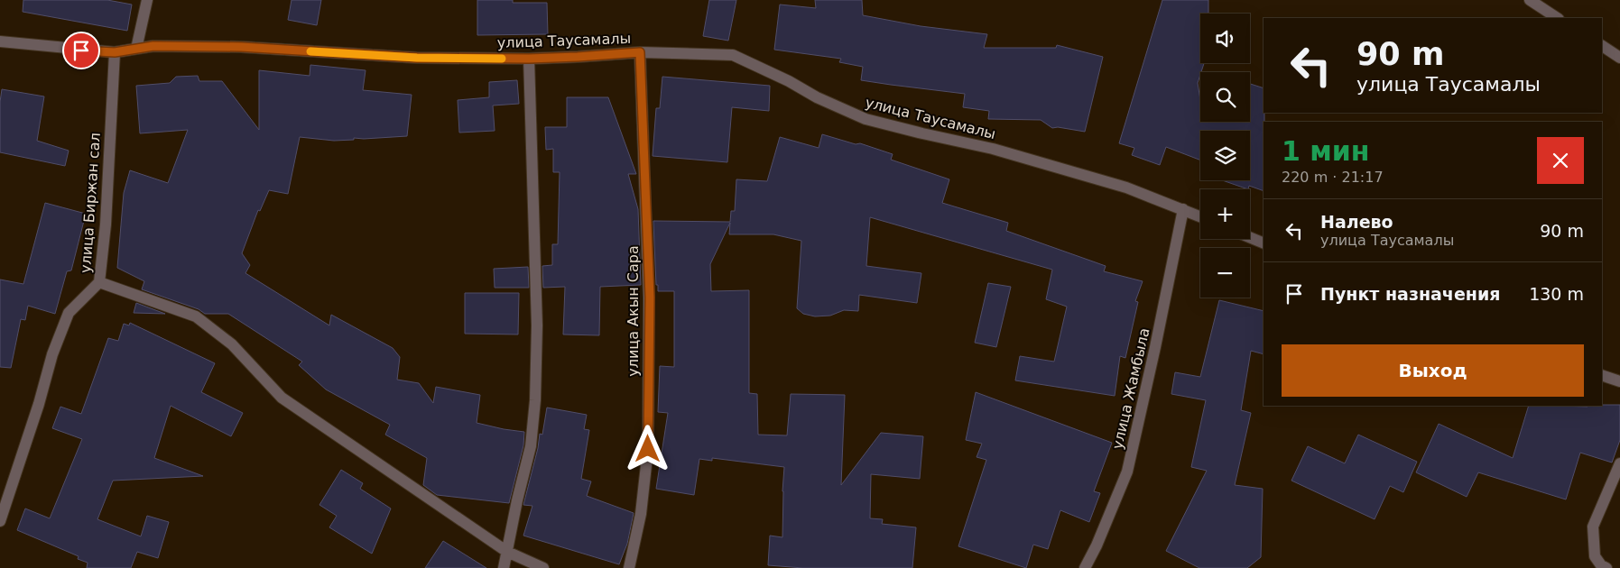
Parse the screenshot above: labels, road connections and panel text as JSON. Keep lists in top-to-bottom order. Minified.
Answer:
{"streets":{"street":["улица Таусамалы","улица Биржан сал","улица Акын Сара","улица Жамбыла"]},"crossings":[["улица Таусамалы","улица Биржан сал"],["улица Таусамалы","улица Акын Сара"],["улица Таусамалы","улица Жамбыла"]],"page":{"map_buttons":["+","−"],"turn":["90 m","улица Таусамалы"],"heading":["1 мин","220 m · 21:17"],"list":[{"name":"Налево","note":"улица Таусамалы","value":"90 m"},{"name":"Пункт назначения","value":"130 m"}],"buttons":"Выход"}}
